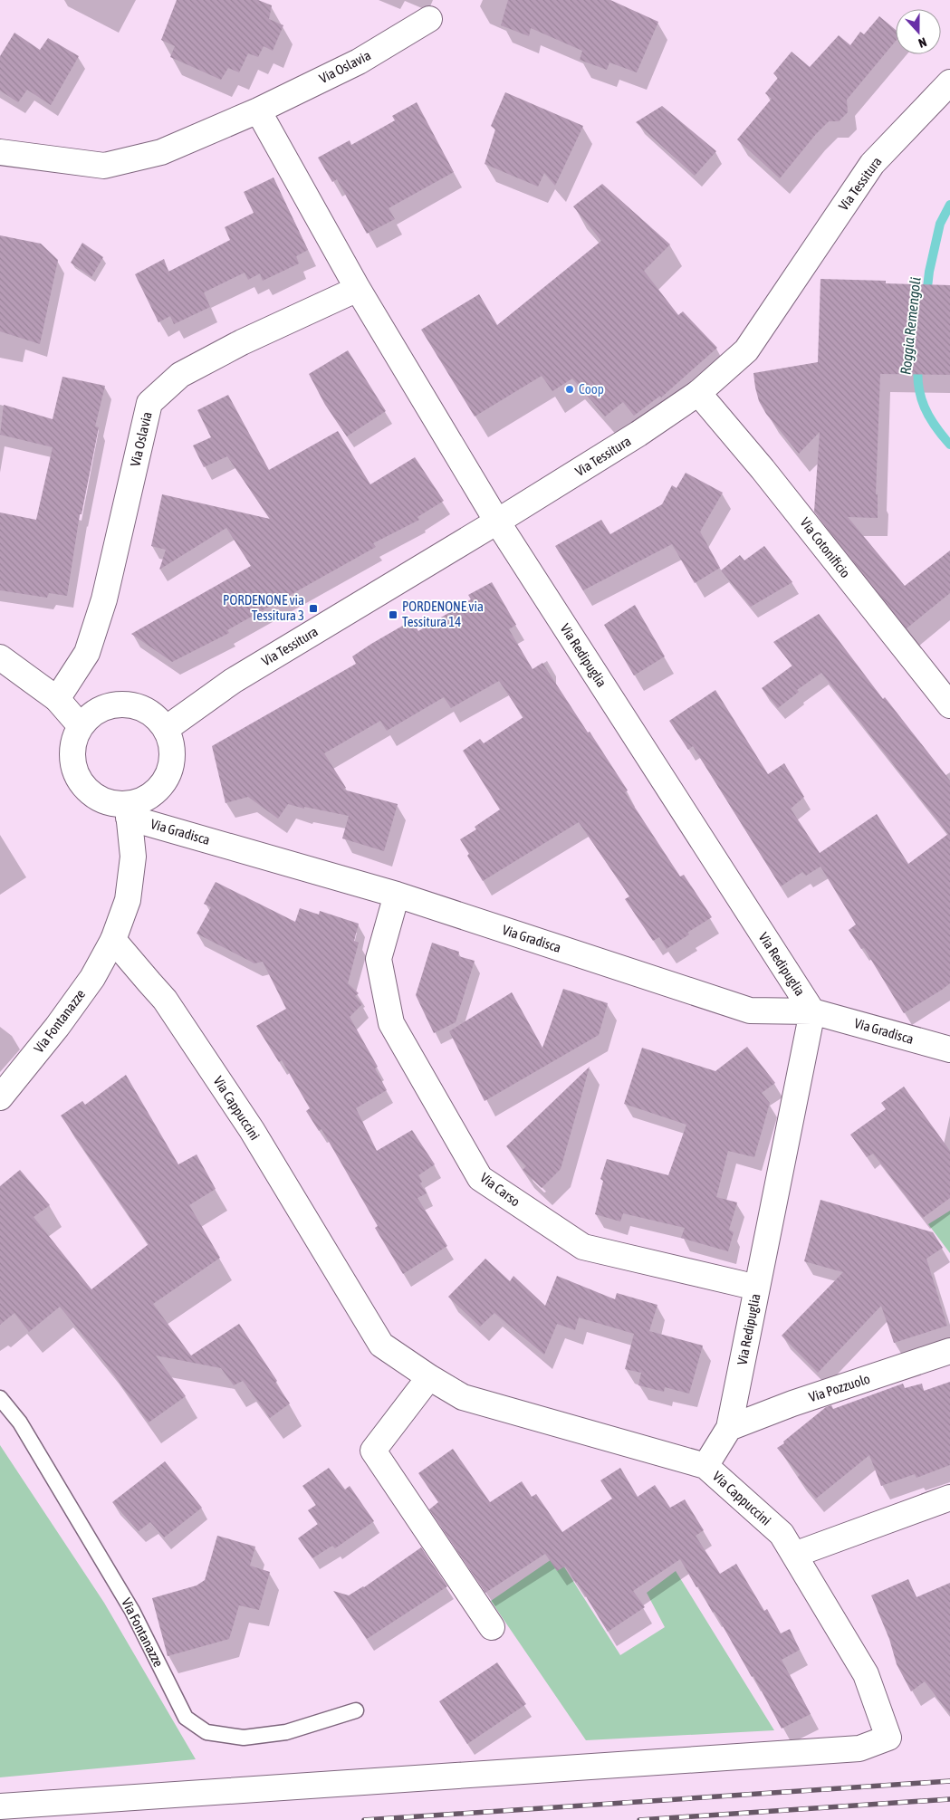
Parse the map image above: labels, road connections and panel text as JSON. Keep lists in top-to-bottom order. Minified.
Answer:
{"streets":{"street":["Via Oslavia","Via Tessitura","Via Cotonificio","Via Redipuglia","Via Gradisca","Via Fontanazze","Via Cappuccini","Via Carso","Via Pozzuolo"]},"crossings":[["Via Tessitura","Via Cotonificio"],["Via Tessitura","Via Redipuglia"],["Via Tessitura","Via Gradisca"],["Via Redipuglia","Via Gradisca"],["Via Redipuglia","Via Cappuccini"],["Via Redipuglia","Via Carso"],["Via Redipuglia","Via Pozzuolo"],["Via Gradisca","Via Carso"],["Via Fontanazze","Via Cappuccini"]],"water":["Roggia Remengoli"],"places":{"other":["Coop"],"transit":["PORDENONE via Tessitura 3","PORDENONE via Tessitura 14"]},"north":"bottom"}
